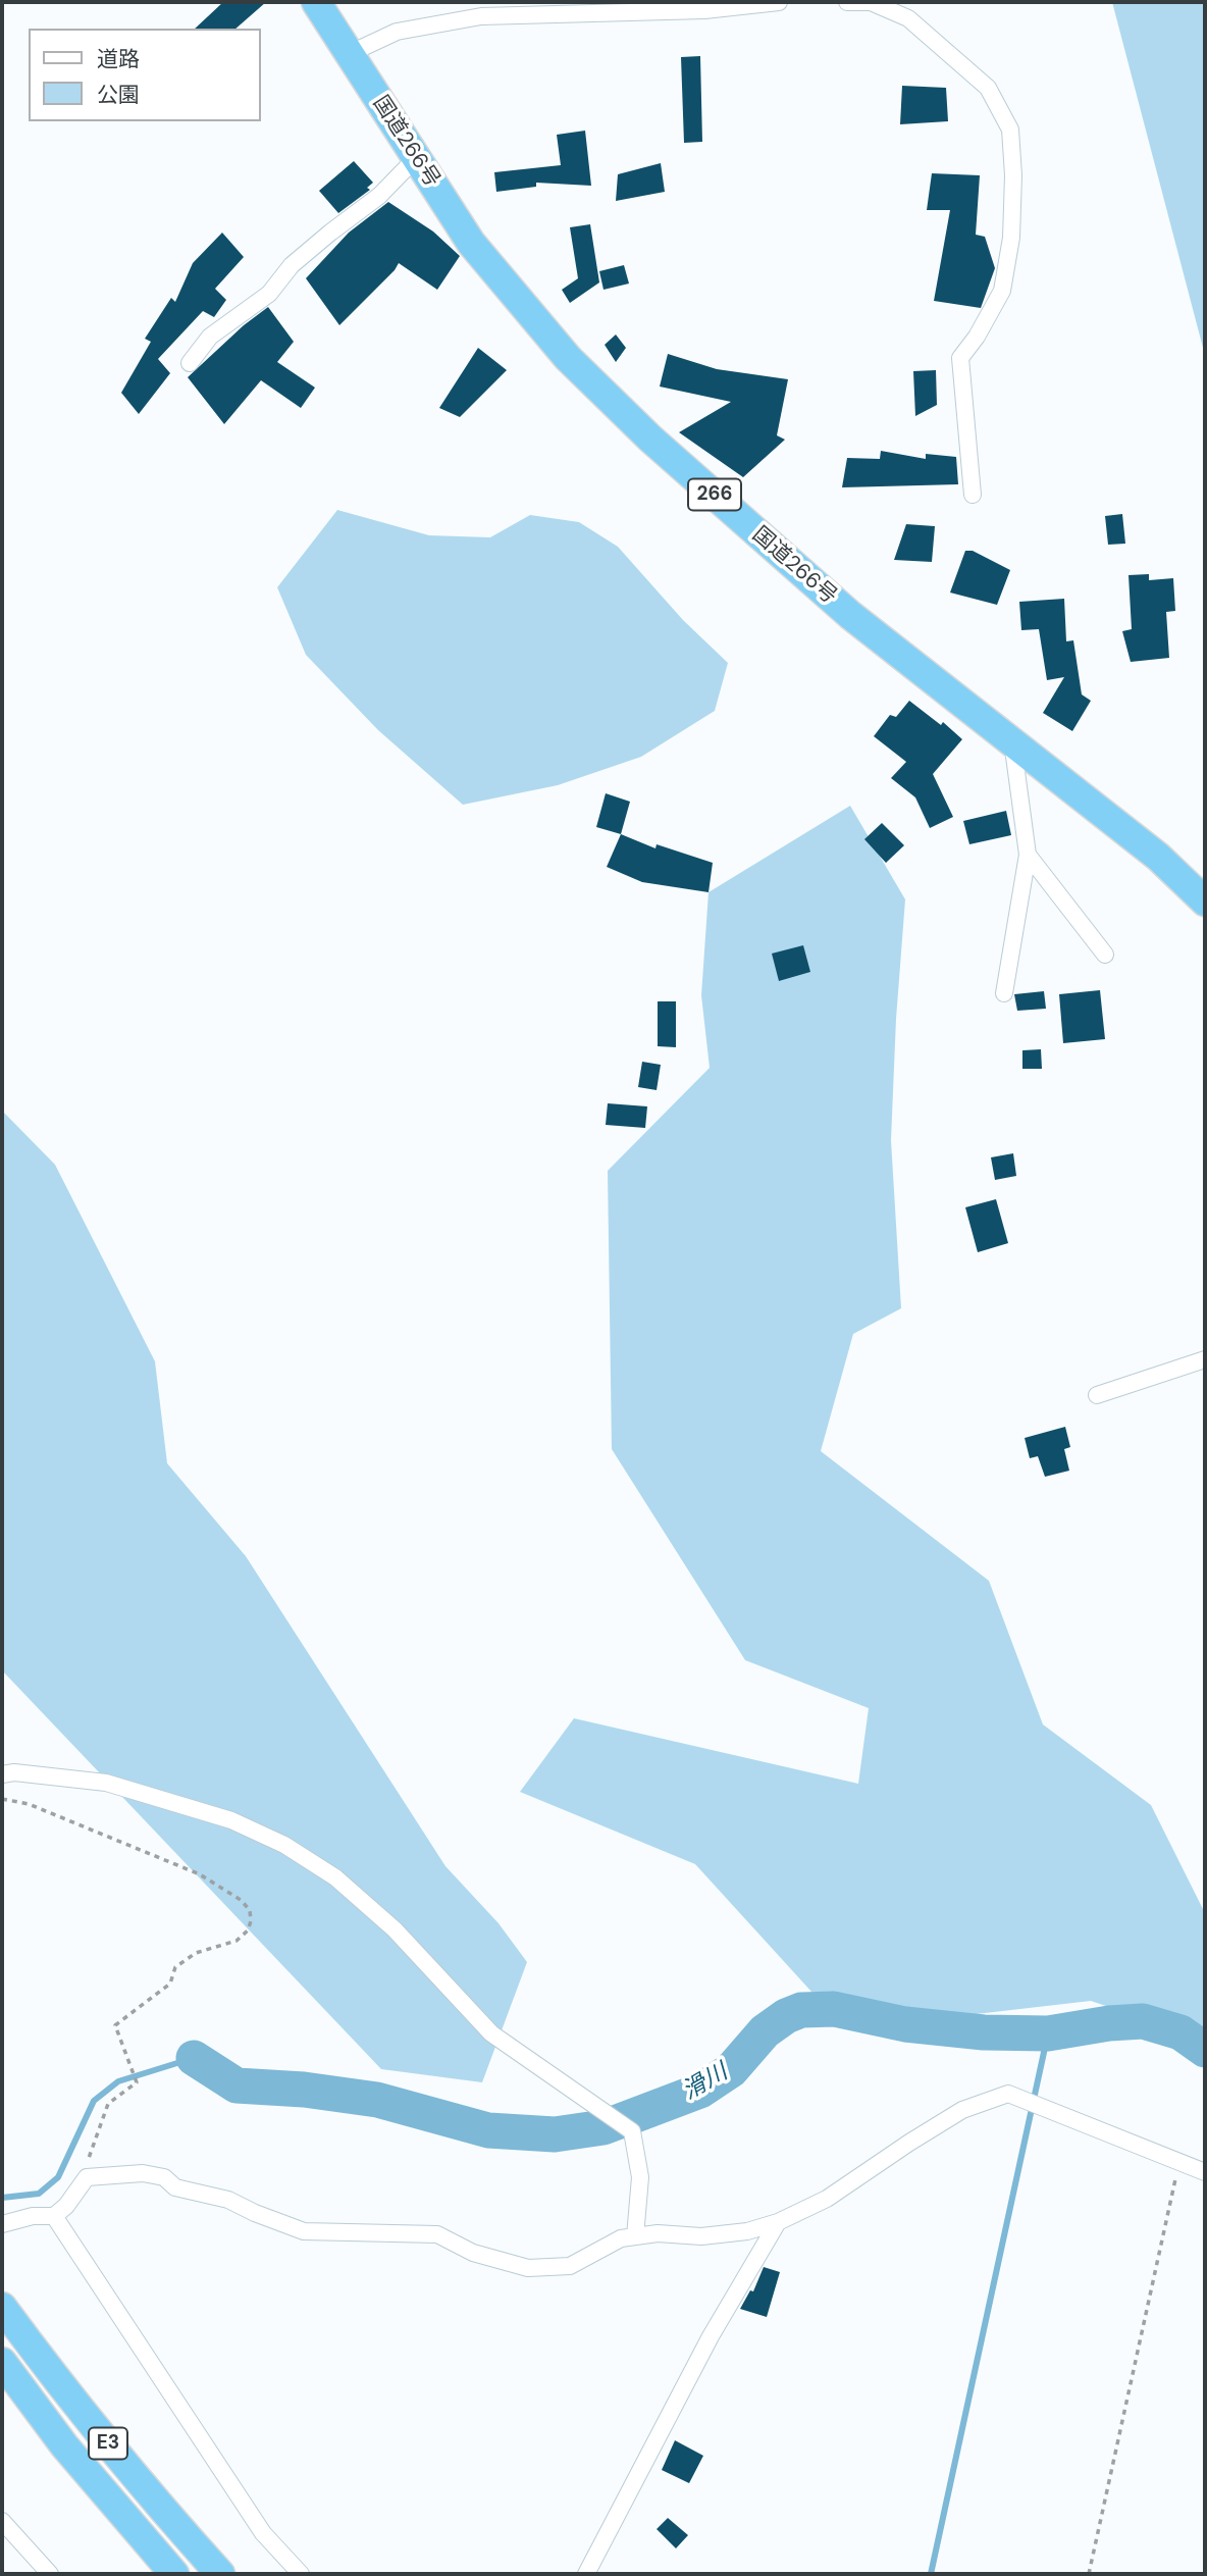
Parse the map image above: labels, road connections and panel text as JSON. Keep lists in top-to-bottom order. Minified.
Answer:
{"streets":{"highway":["国道266号","266","E3"]},"water":["滑川"],"legend":["道路","公園"]}
